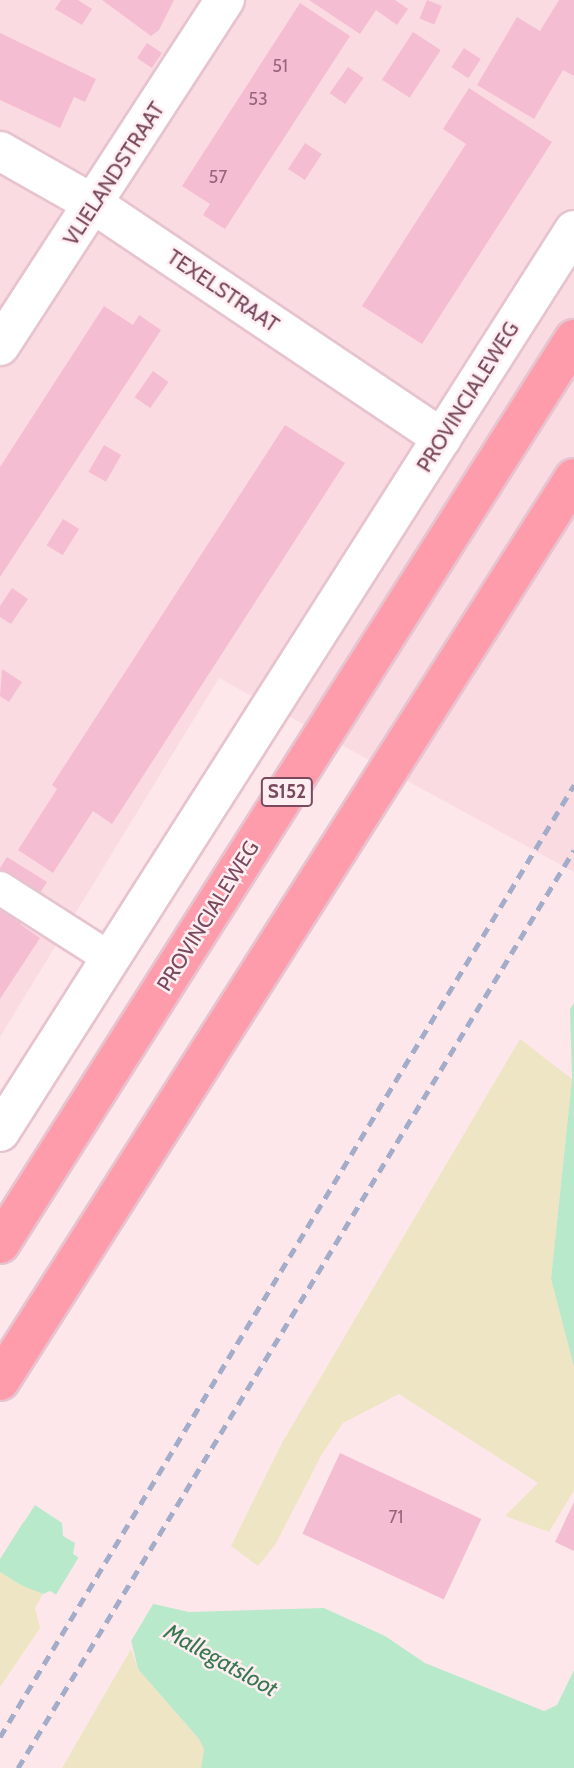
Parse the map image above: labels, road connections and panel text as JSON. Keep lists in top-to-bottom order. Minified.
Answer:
{"streets":{"main road":["PROVINCIALEWEG","S152"],"street":["VLIELANDSTRAAT","TEXELSTRAAT"]},"crossings":[["VLIELANDSTRAAT","TEXELSTRAAT"],["TEXELSTRAAT","PROVINCIALEWEG"]],"water":["Mallegatsloot"],"house_numbers":["51","53","57","71"]}
